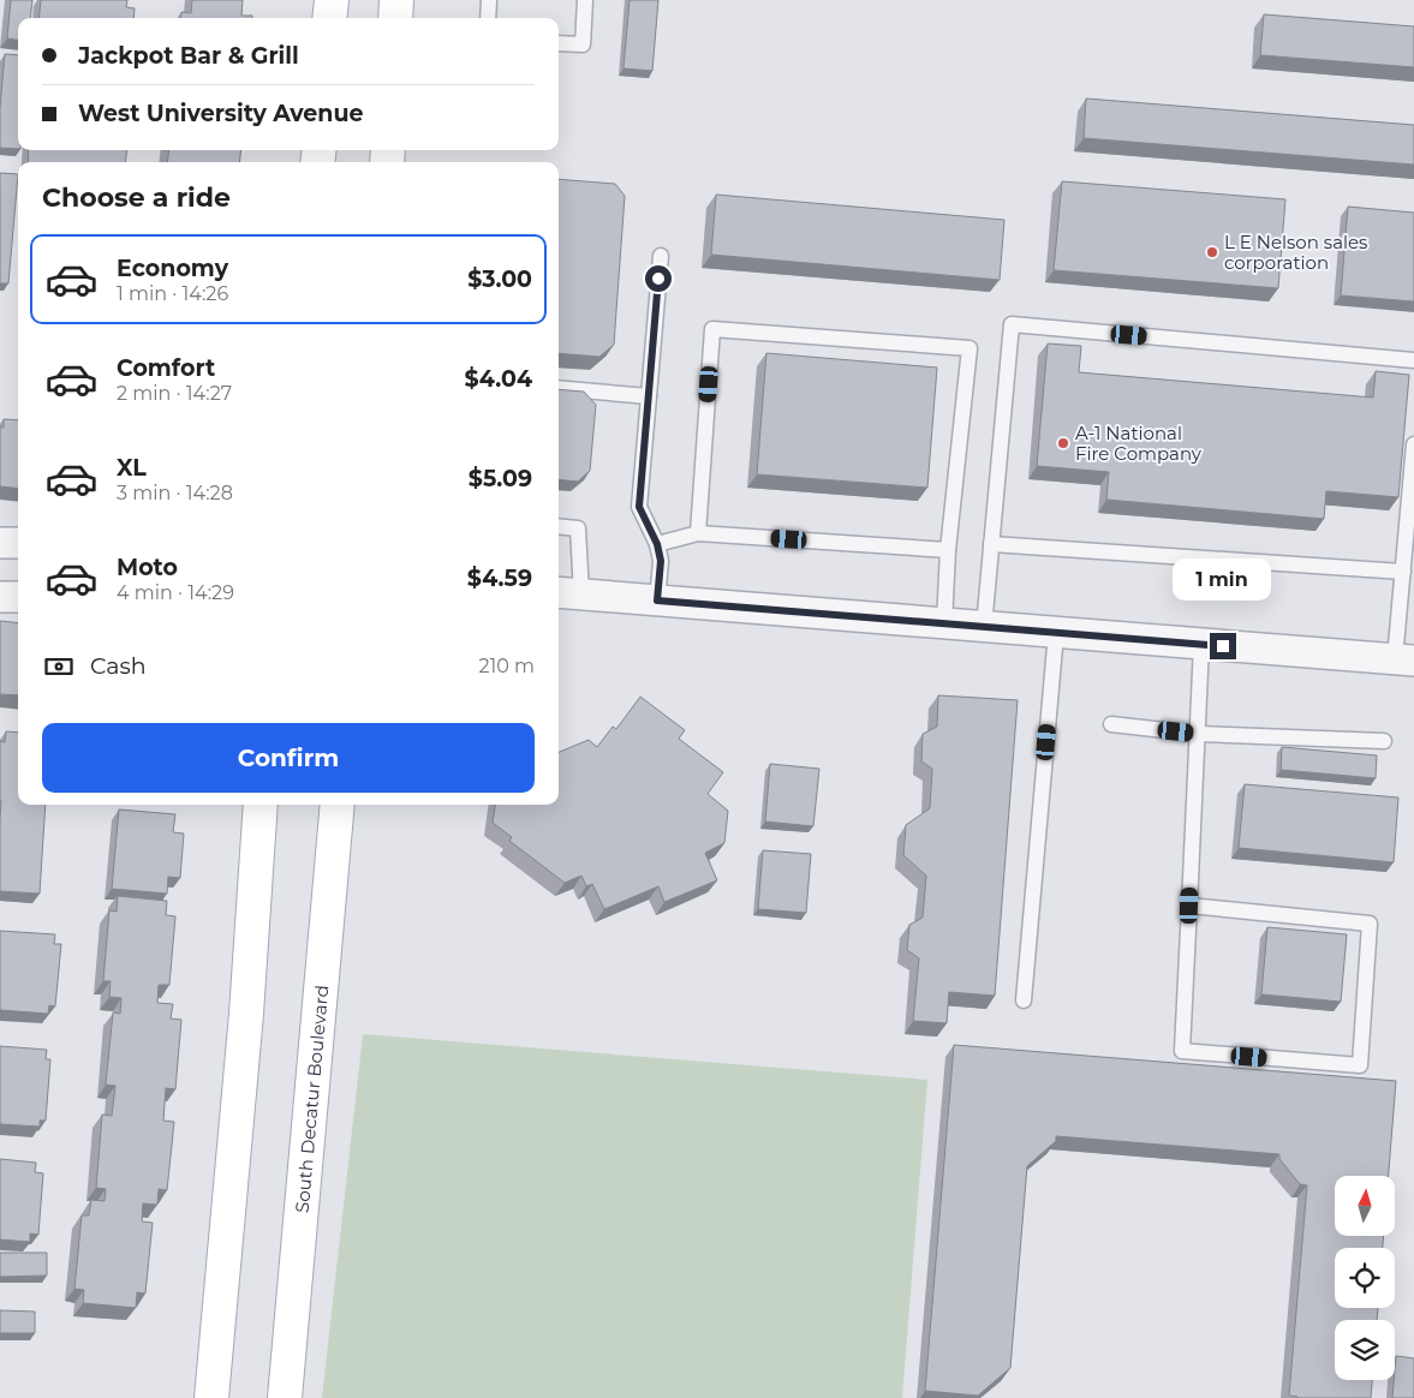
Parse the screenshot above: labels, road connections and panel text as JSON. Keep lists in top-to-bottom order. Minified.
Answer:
{"streets":{"main road":["South Decatur Boulevard"]},"places":["L E Nelson sales corporation","A-1 National Fire Company"],"north":"top","page":{"banner":["Jackpot Bar & Grill","West University Avenue"],"heading":"Choose a ride","list":[{"name":"Economy","note":"1 min · 14:26","value":"$3.00"},{"name":"Comfort","note":"2 min · 14:27","value":"$4.04"},{"name":"XL","note":"3 min · 14:28","value":"$5.09"},{"name":"Moto","note":"4 min · 14:29","value":"$4.59"}],"bubble":"1 min","pay":["Cash","210 m"],"buttons":"Confirm"}}
